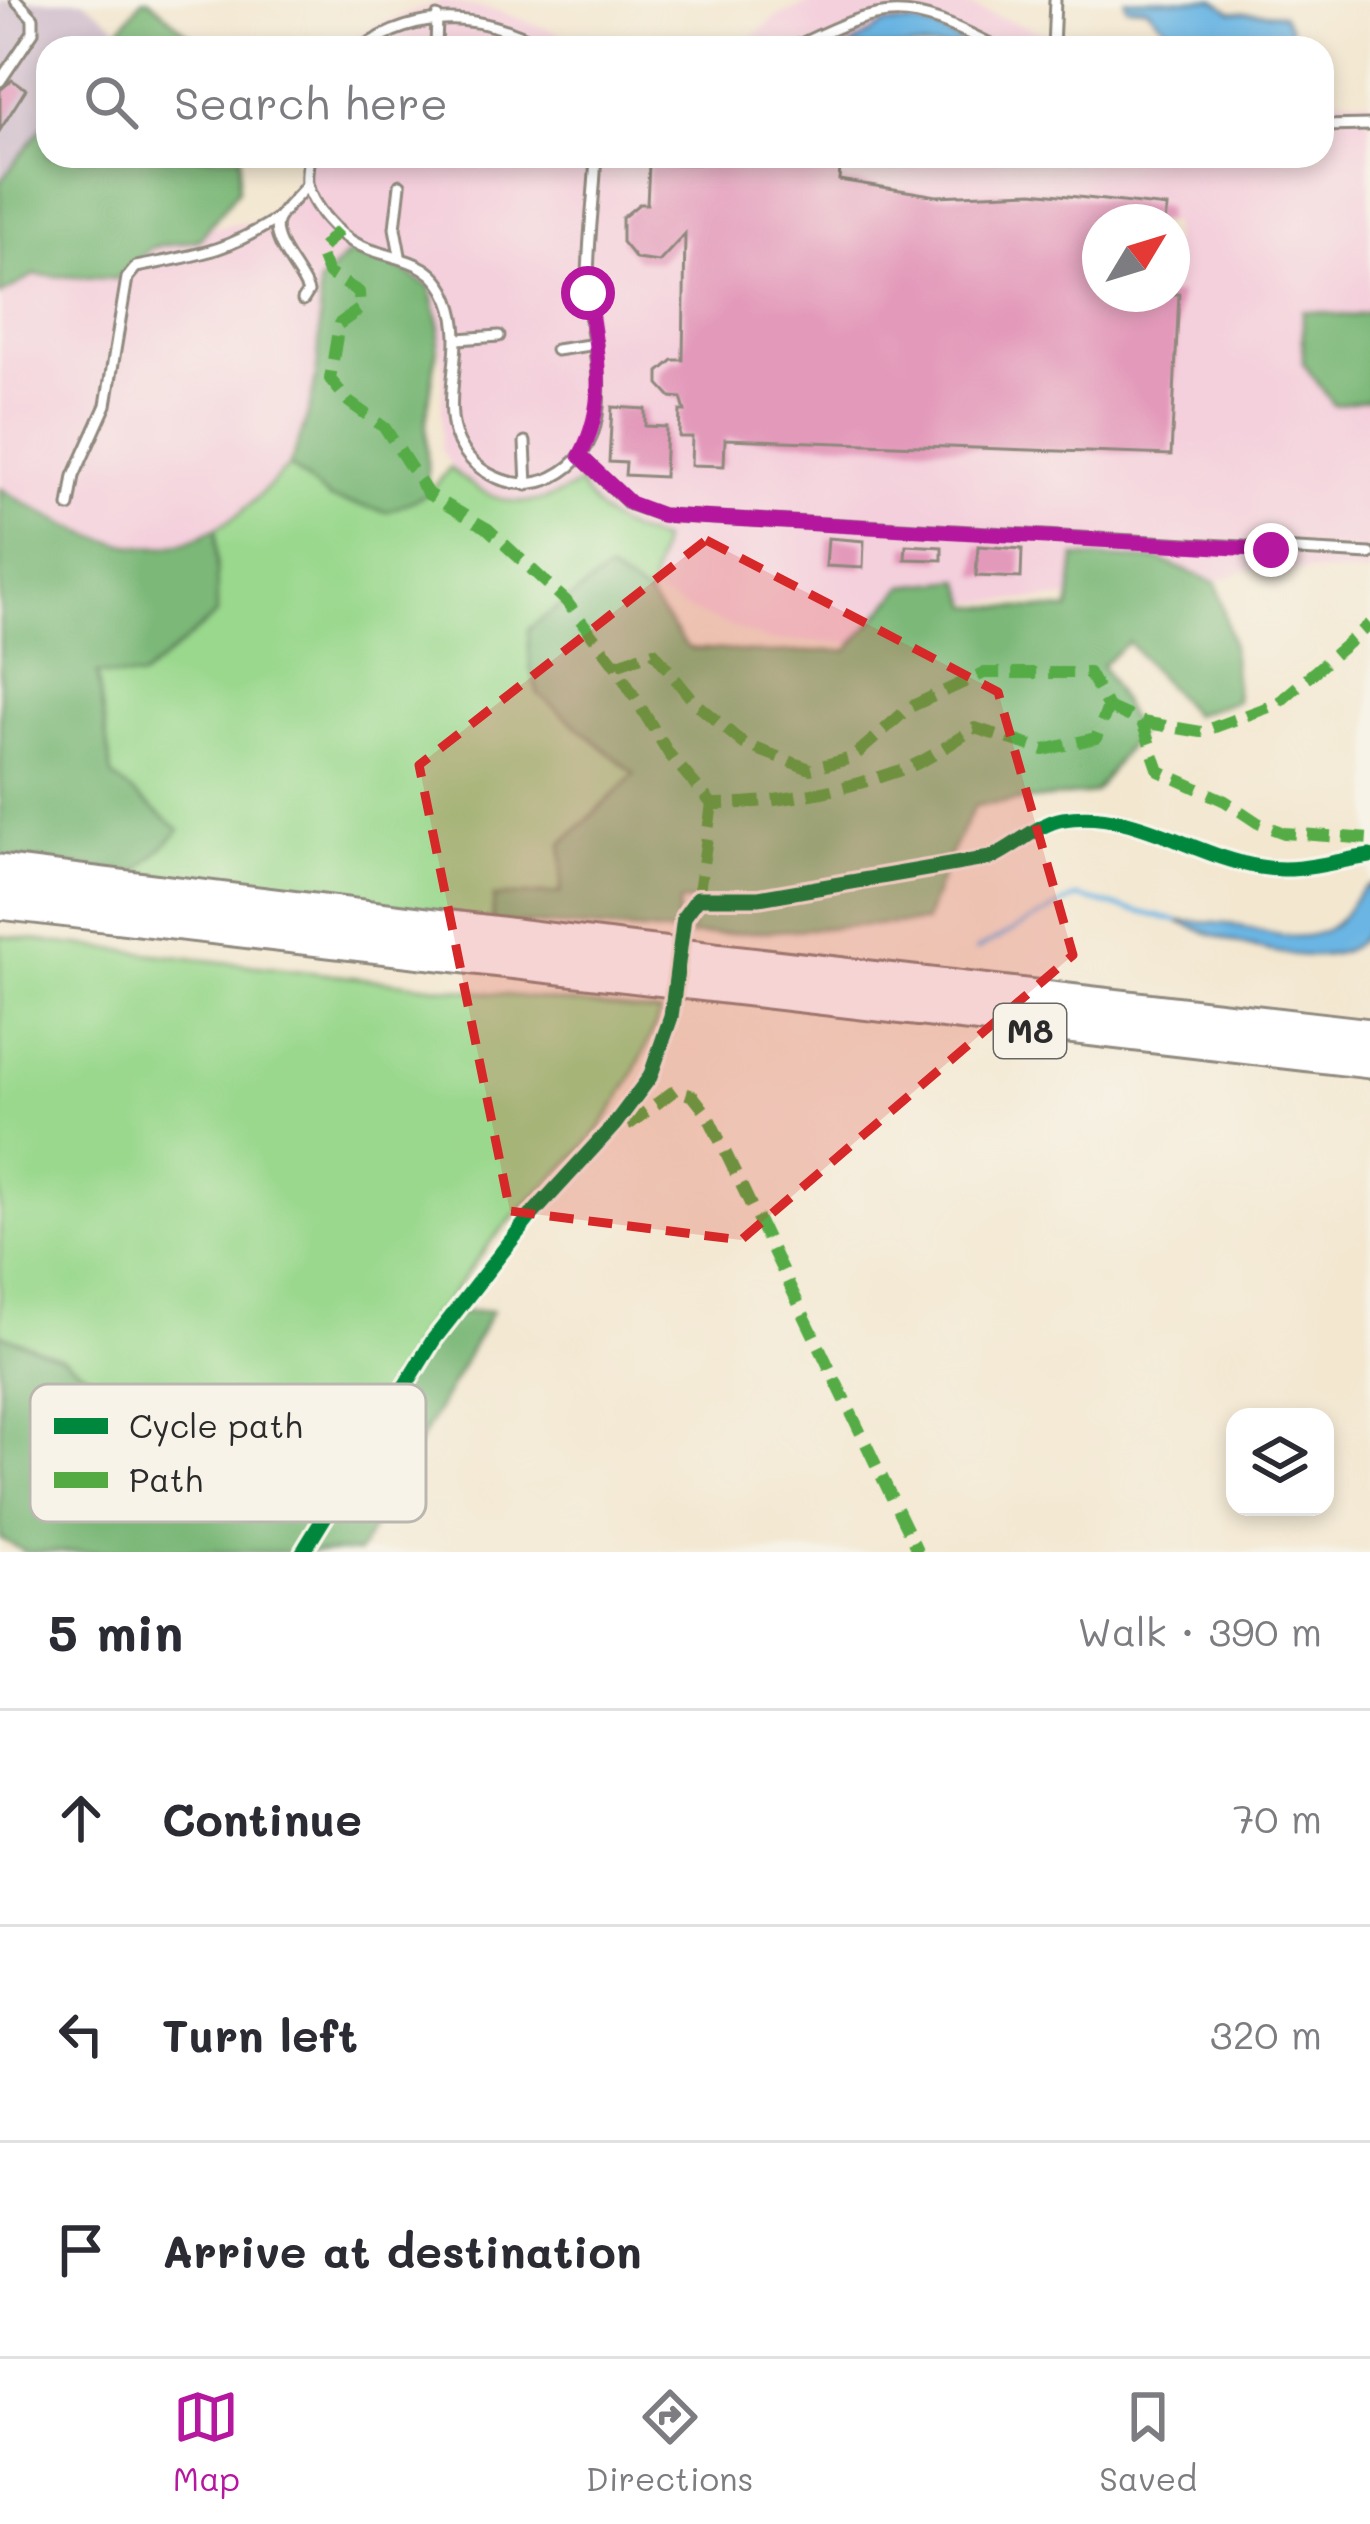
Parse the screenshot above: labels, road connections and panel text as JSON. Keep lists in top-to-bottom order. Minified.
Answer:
{"streets":{"highway":["M8"]},"legend":["Cycle path","Path"],"north":"top right","page":{"search":"Search here","heading":["5 min","Walk · 390 m"],"list":[["Continue","70 m"],["Turn left","320 m"],"Arrive at destination"],"nav":["Map","Directions","Saved"]}}
